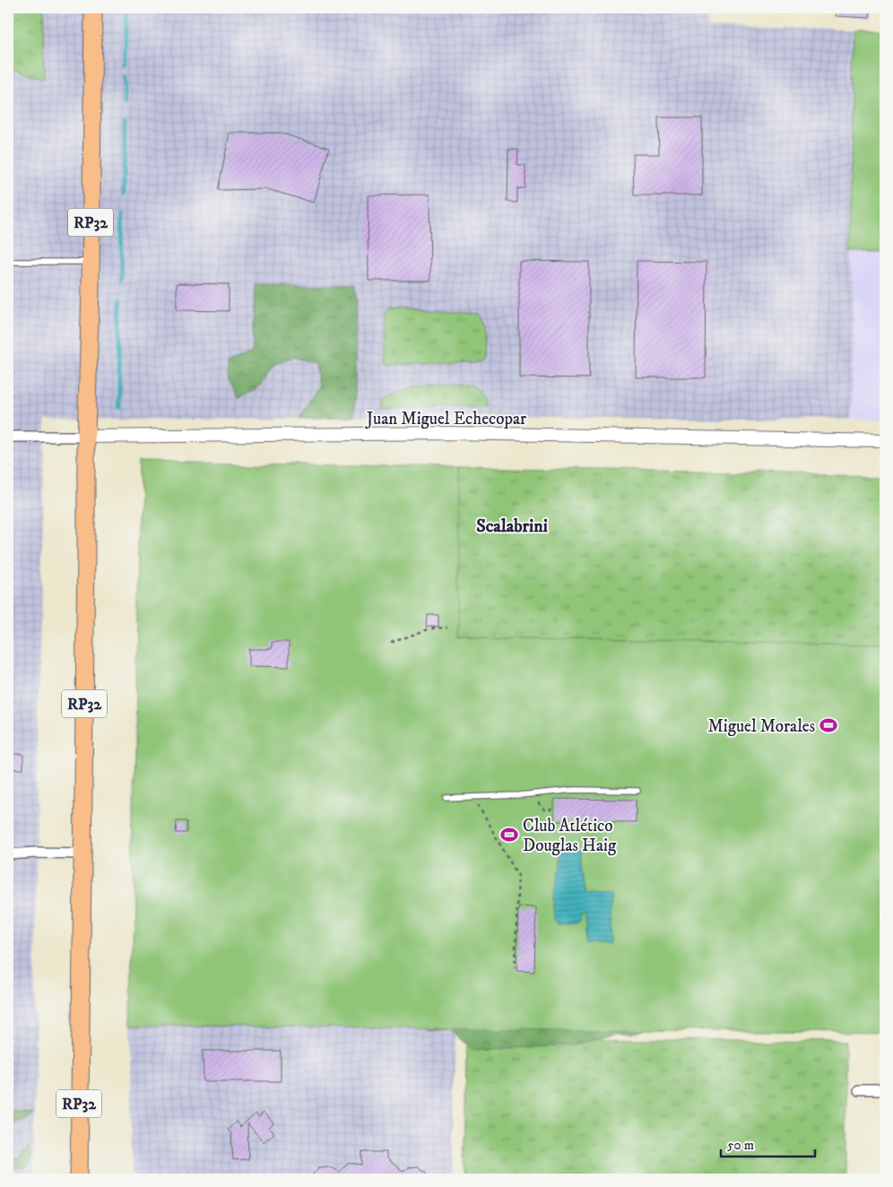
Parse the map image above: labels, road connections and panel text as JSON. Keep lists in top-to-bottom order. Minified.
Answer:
{"streets":{"main road":["RP32"],"street":["Juan Miguel Echecopar"]},"crossings":[["RP32","Juan Miguel Echecopar"]],"districts":["Scalabrini"],"places":{"sports":["Miguel Morales","Club Atlético Douglas Haig"]},"scale_bar":"50 m"}
